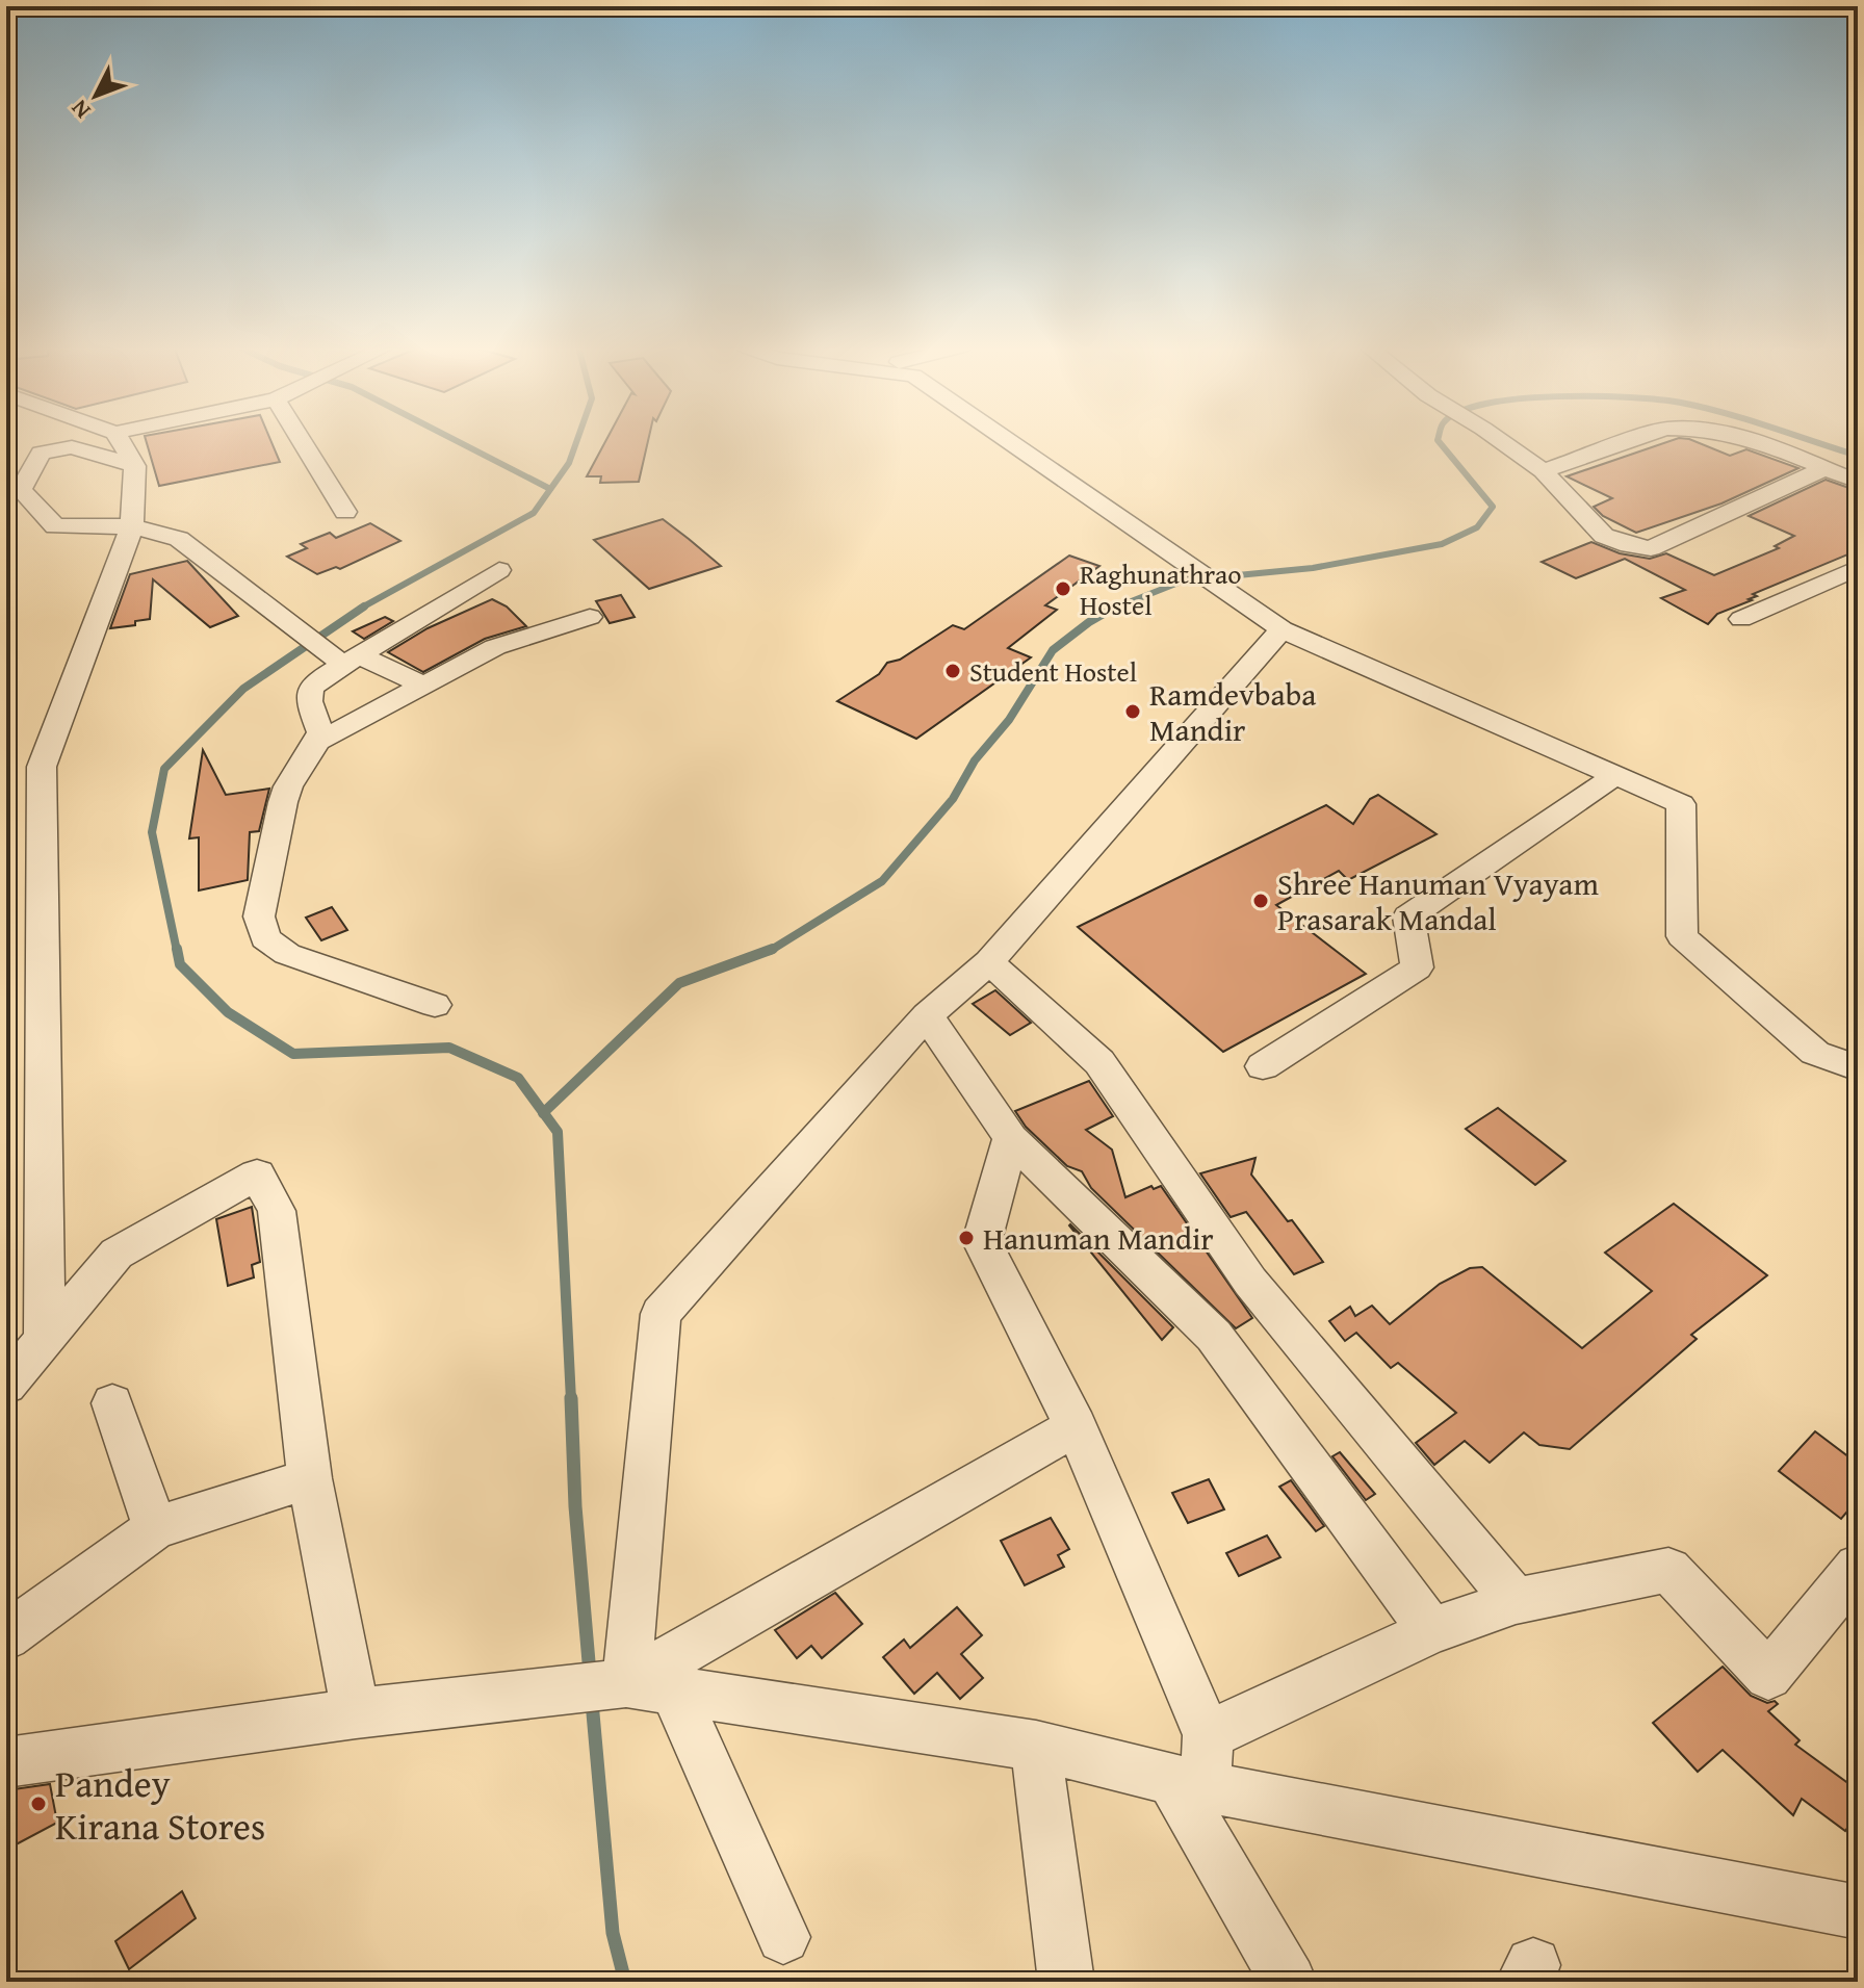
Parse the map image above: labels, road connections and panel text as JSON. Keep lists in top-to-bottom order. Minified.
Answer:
{"places":["Raghunathrao Hostel","Student Hostel","Ramdevbaba Mandir","Shree Hanuman Vyayam Prasarak Mandal","Hanuman Mandir","Pandey Kirana Stores"],"north":"bottom left"}
